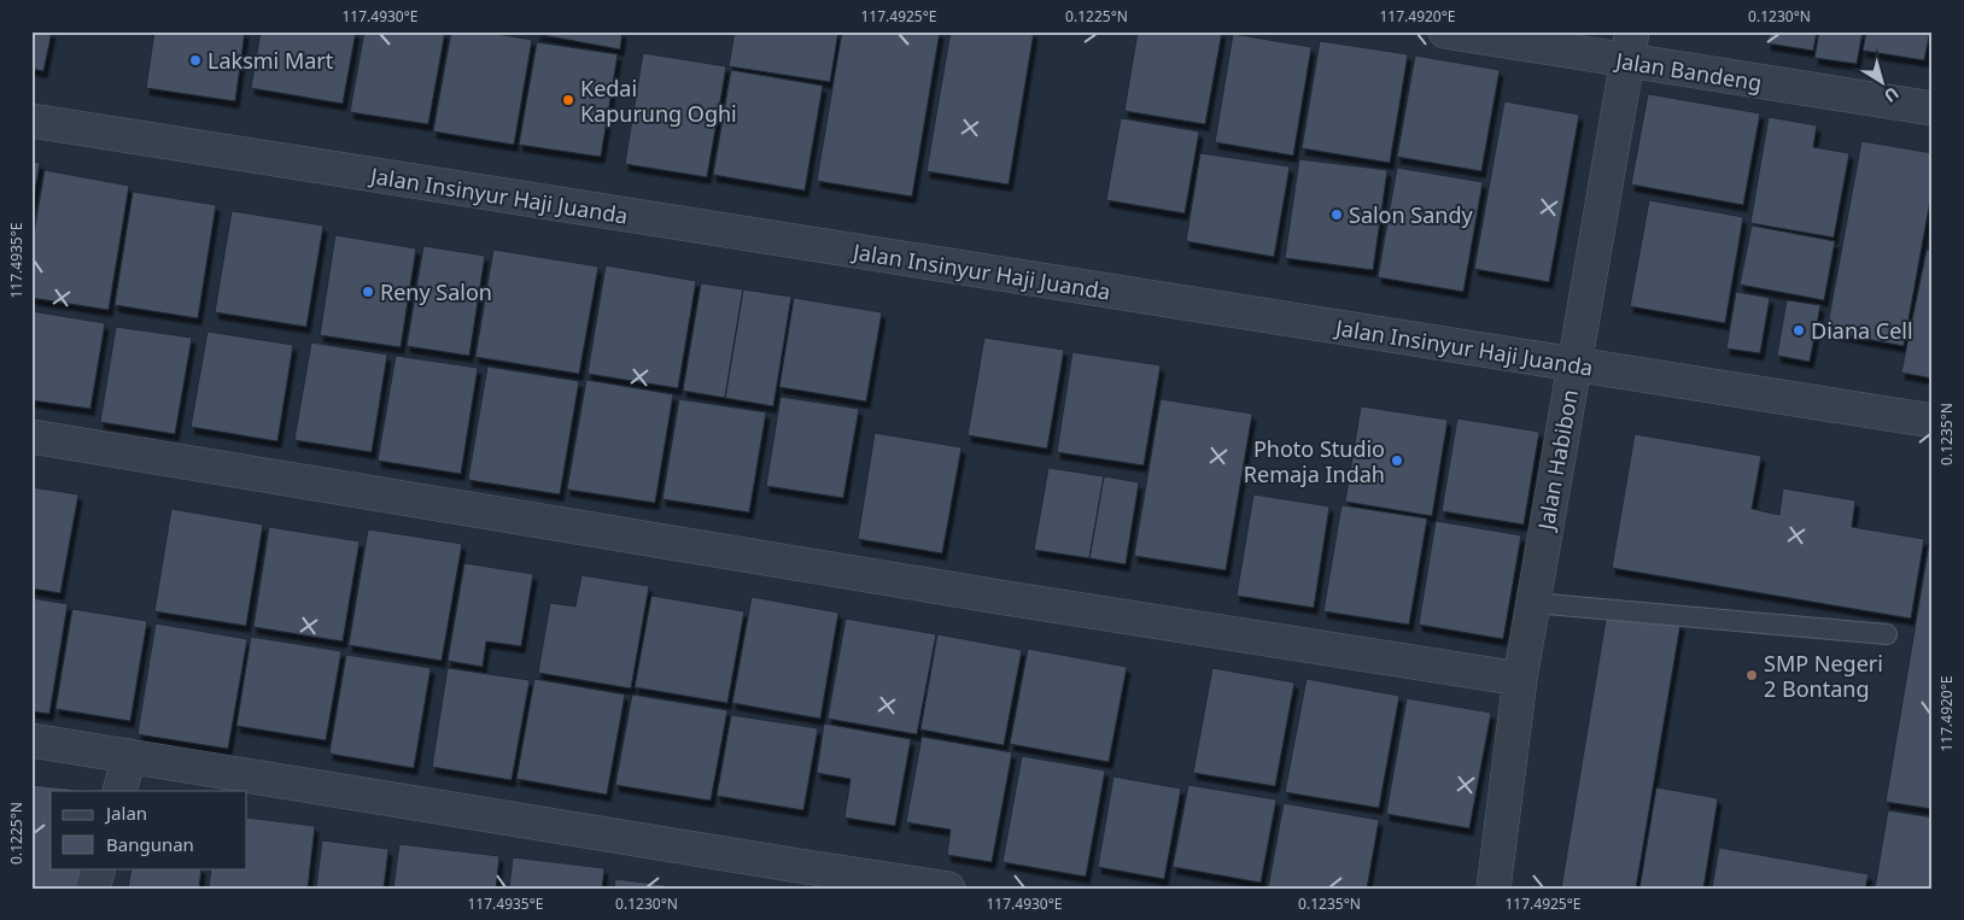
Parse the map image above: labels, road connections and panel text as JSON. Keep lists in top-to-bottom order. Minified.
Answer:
{"streets":{"street":["Jalan Bandeng","Jalan Insinyur Haji Juanda","Jalan Habibon"]},"crossings":[["Jalan Bandeng","Jalan Habibon"],["Jalan Insinyur Haji Juanda","Jalan Habibon"]],"places":["Laksmi Mart","Kedai Kapurung Oghi","Salon Sandy","Reny Salon","Diana Cell","Photo Studio Remaja Indah","SMP Negeri 2 Bontang"],"legend":["Jalan","Bangunan"],"north":"bottom right","coordinates":["117.4930°E","117.4925°E","0.1225°N","117.4920°E","0.1230°N","117.4935°E","0.1235°N"]}
